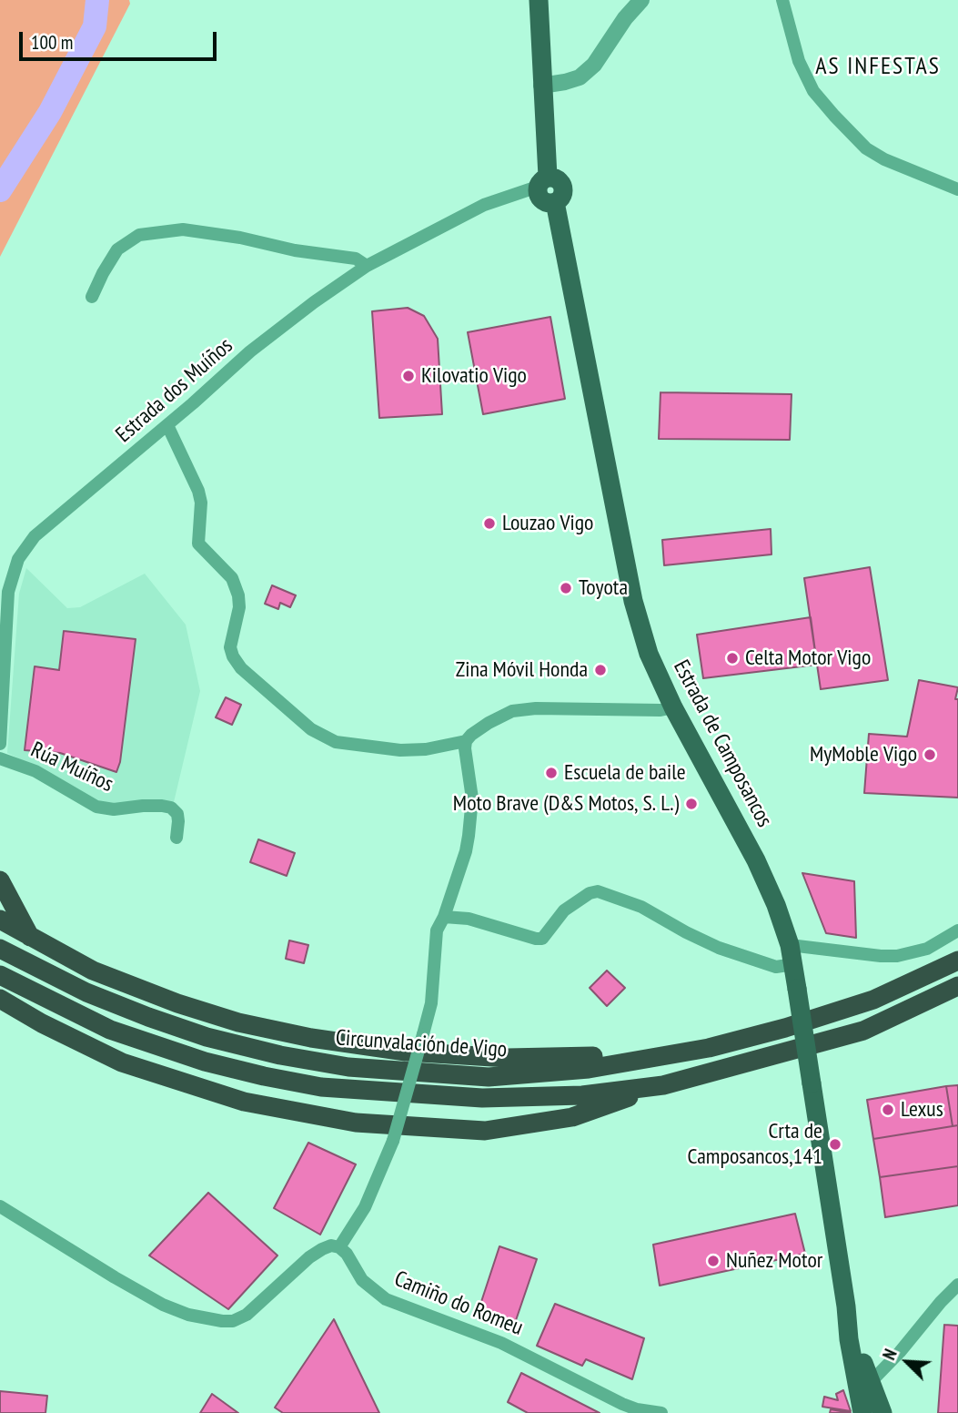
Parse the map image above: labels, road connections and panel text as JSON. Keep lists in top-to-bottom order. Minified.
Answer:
{"streets":{"highway":["Circunvalación de Vigo"],"main road":["Estrada de Camposancos"],"street":["Estrada dos Muíños","Rúa Muíños","Camiño do Romeu"]},"crossings":[["Estrada dos Muíños","Estrada de Camposancos"]],"districts":["AS INFESTAS"],"places":["Kilovatio Vigo","Louzao Vigo","Toyota","Celta Motor Vigo","Zina Móvil Honda","MyMoble Vigo","Escuela de baile","Moto Brave (D&S Motos, S. L.)","Lexus","Crta de Camposancos,141","Nuñez Motor"],"scale_bar":"100 m","north":"top left"}
